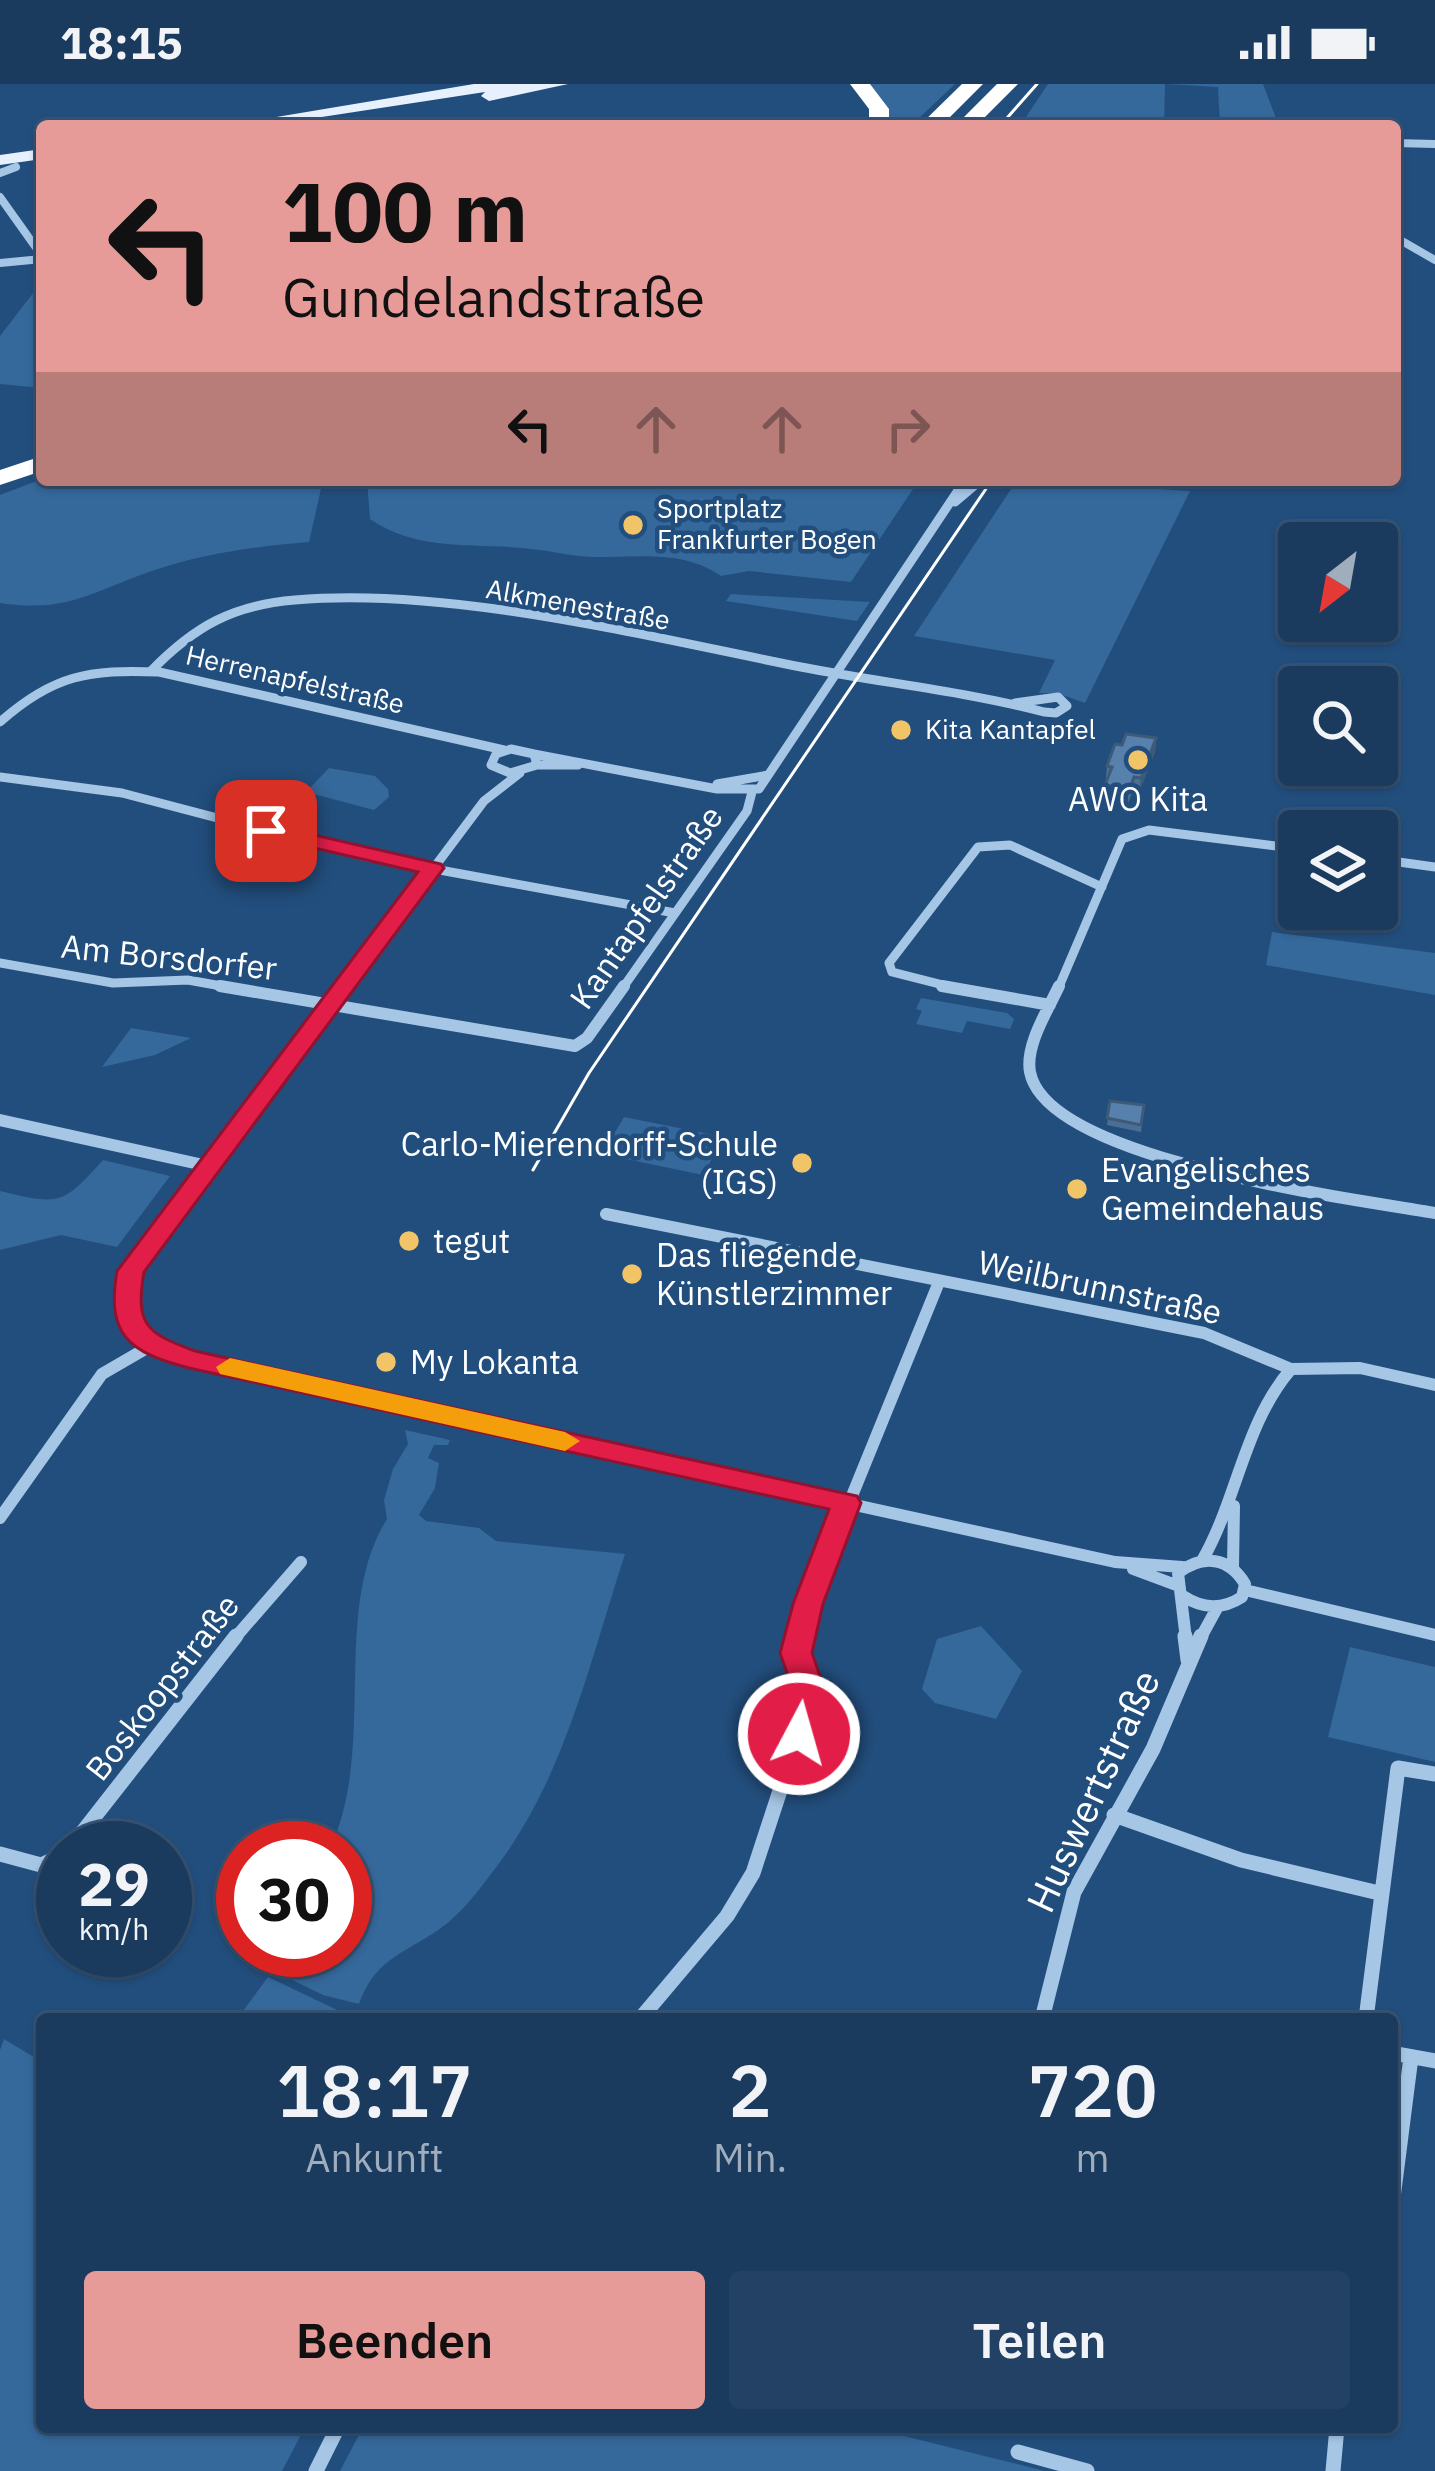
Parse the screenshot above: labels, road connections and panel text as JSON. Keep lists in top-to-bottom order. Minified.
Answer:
{"streets":{"street":["Alkmenestraße","Herrenapfelstraße","Kantapfelstraße","Am Borsdorfer","Weilbrunnstraße","Boskoopstraße","Huswertstraße"]},"crossings":[["Alkmenestraße","Herrenapfelstraße"],["Alkmenestraße","Kantapfelstraße"],["Herrenapfelstraße","Kantapfelstraße"],["Kantapfelstraße","Am Borsdorfer"]],"places":["Sportplatz Frankfurter Bogen","Kita Kantapfel","AWO Kita","Carlo-Mierendorff-Schule (IGS)","Evangelisches Gemeindehaus","tegut","Das fliegende Künstlerzimmer","My Lokanta"],"north":"bottom left","page":{"status":"18:15","turn":["100 m","Gundelandstraße"],"speed":"29 km/h","limit":"30","eta":["18:17","Ankunft","2","Min.","720","m"],"buttons":["Beenden","Teilen"]}}
